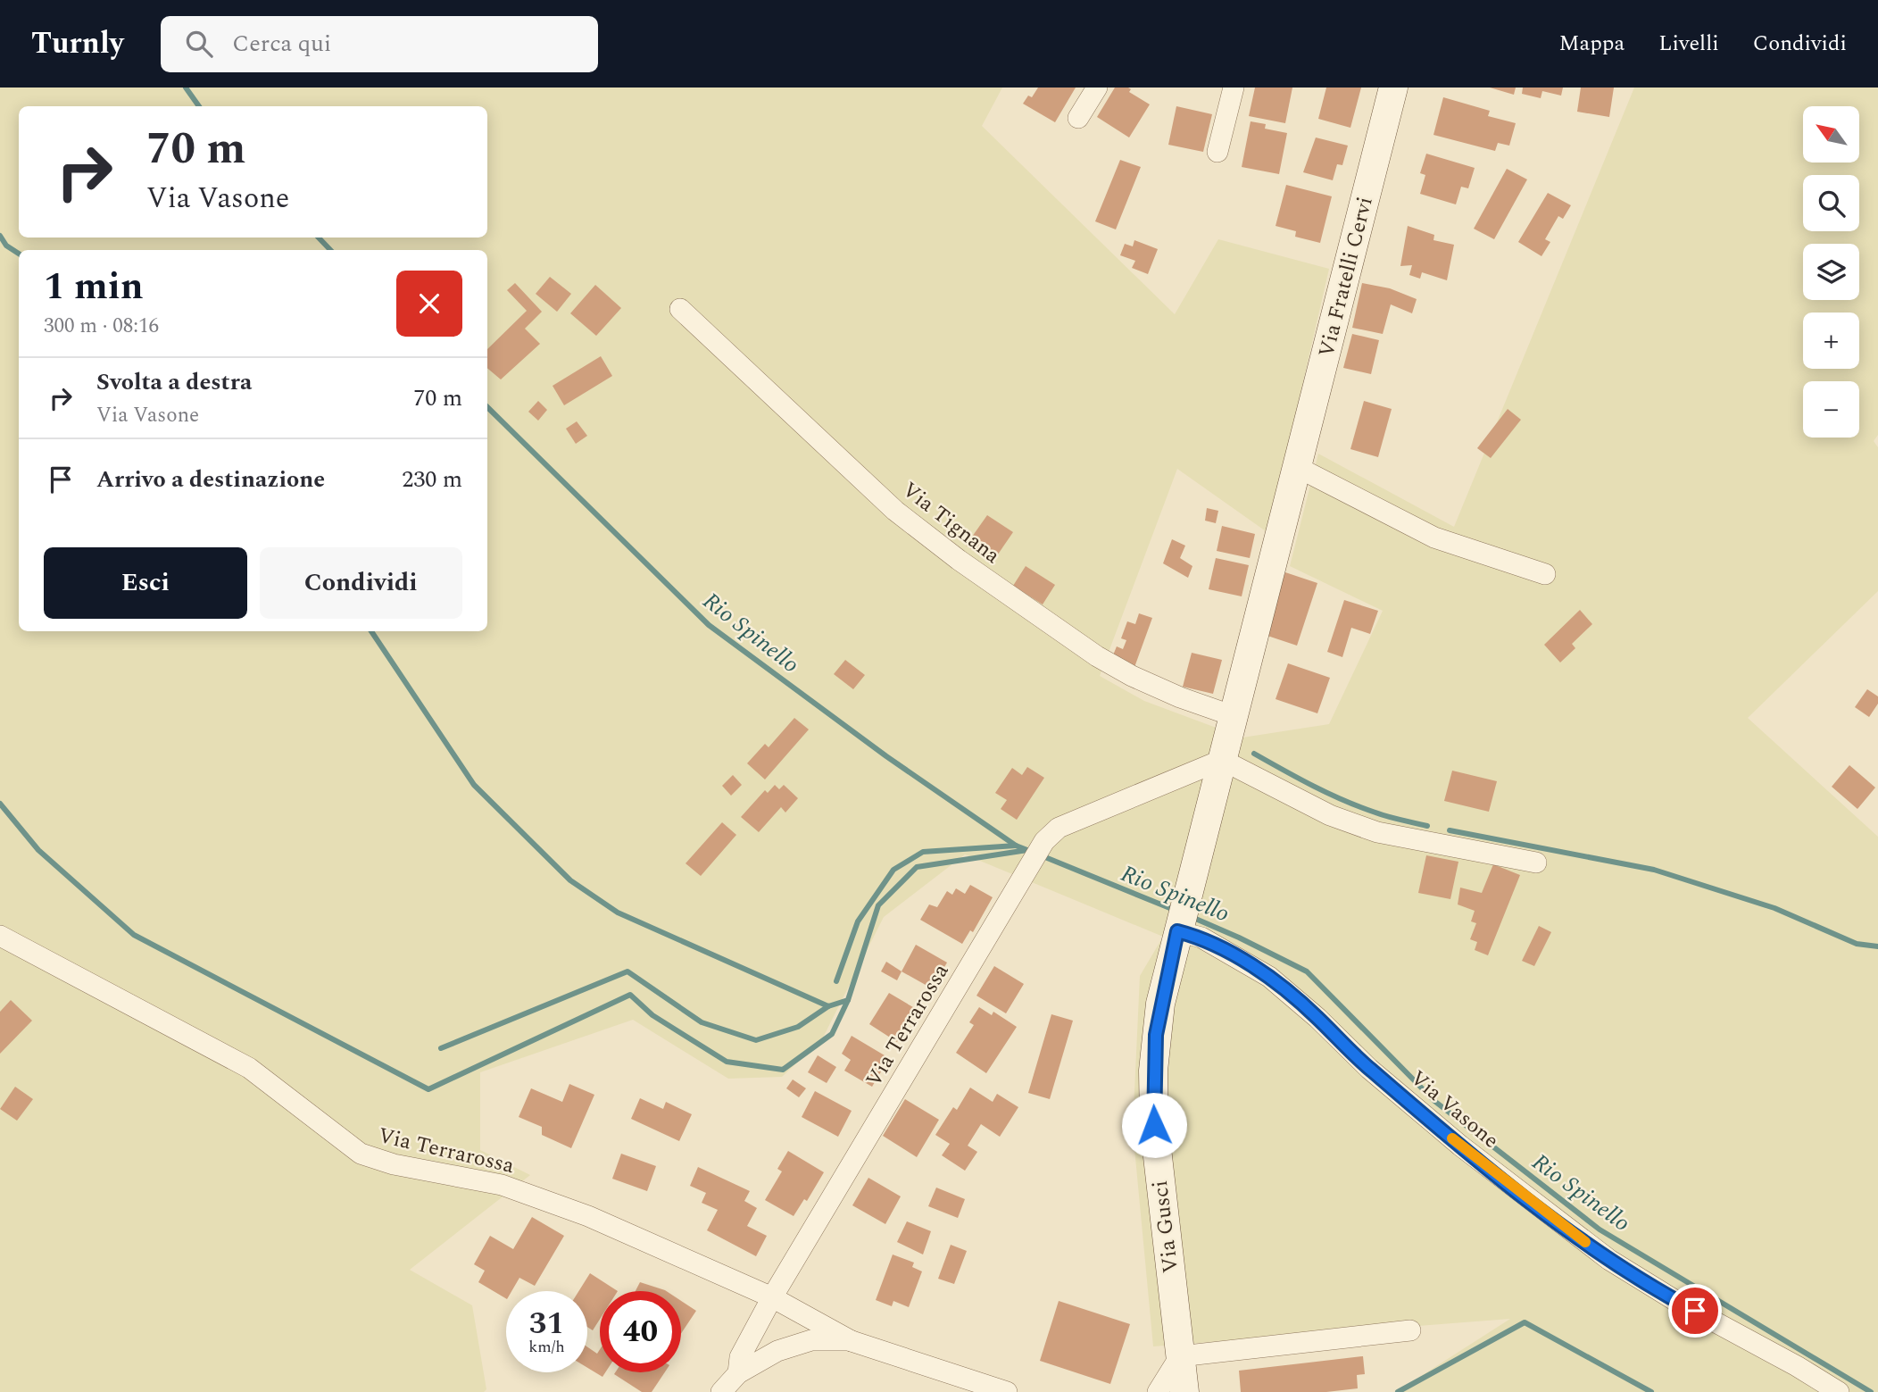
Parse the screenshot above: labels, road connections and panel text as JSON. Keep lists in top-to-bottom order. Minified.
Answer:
{"streets":{"street":["Via Fratelli Cervi","Via Tignana","Via Terrarossa","Via Vasone","Via Gusci"]},"crossings":[["Via Fratelli Cervi","Via Tignana"],["Via Fratelli Cervi","Via Terrarossa"],["Via Fratelli Cervi","Via Vasone"],["Via Fratelli Cervi","Via Gusci"],["Via Vasone","Via Gusci"]],"water":["Rio Spinello"],"north":"top left","page":{"header":"Turnly","search":"Cerca qui","nav":["Mappa","Livelli","Condividi"],"map_buttons":["+","−"],"turn":["70 m","Via Vasone"],"heading":["1 min","300 m · 08:16"],"list":[{"name":"Svolta a destra","note":"Via Vasone","value":"70 m"},{"name":"Arrivo a destinazione","value":"230 m"}],"buttons":["Esci","Condividi"],"speed":"31 km/h","limit":"40"}}
